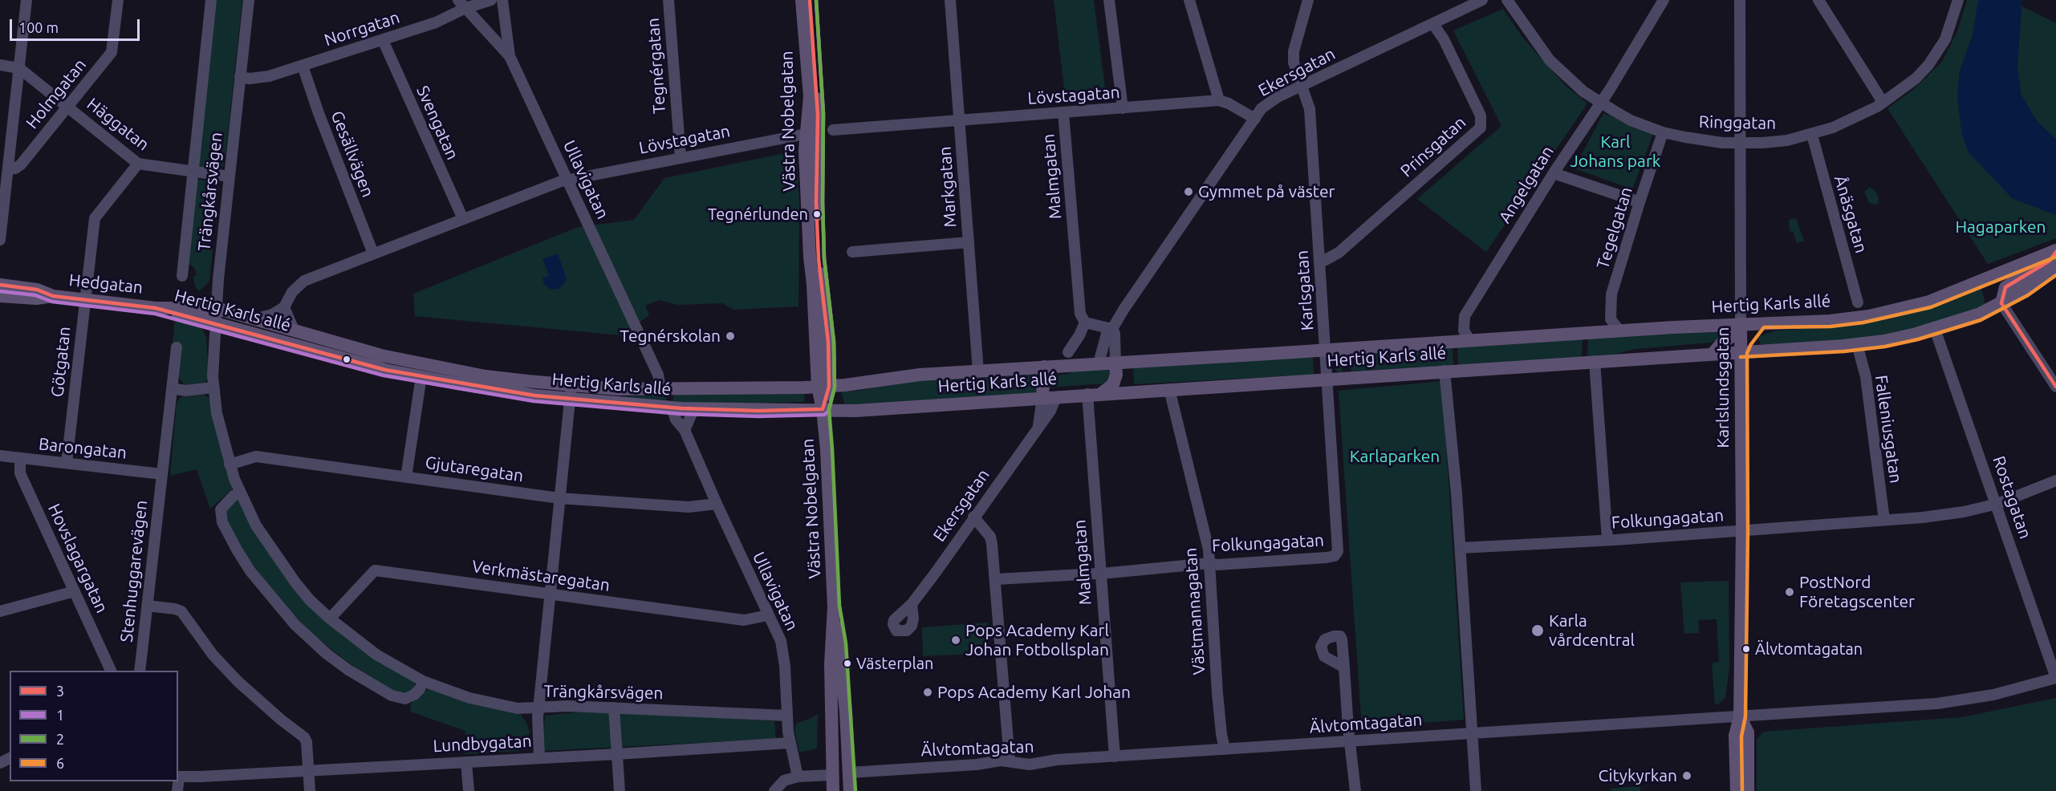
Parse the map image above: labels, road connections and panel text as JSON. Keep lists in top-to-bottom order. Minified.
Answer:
{"streets":{"main road":["Västra Nobelgatan","Hedgatan","Hertig Karls allé","Karlslundsgatan"],"street":["Norrgatan","Tegnérgatan","Ekersgatan","Holmgatan","Lövstagatan","Svengatan","Ringgatan","Häggatan","Prinsgatan","Gesällvägen","Malmgatan","Ullavigatan","Angelgatan","Markgatan","Trängkårsvägen","Ånäsgatan","Tegelgatan","Karlsgatan","Götgatan","Falleniusgatan","Barongatan","Gjutaregatan","Rostagatan","Folkungagatan","Hovslagargatan","Stenhuggarevägen","Verkmästaregatan","Västmannagatan","Älvtomtagatan","Lundbygatan"]},"crossings":[["Norrgatan","Svengatan"],["Norrgatan","Gesällvägen"],["Norrgatan","Ullavigatan"],["Norrgatan","Trängkårsvägen"],["Tegnérgatan","Lövstagatan"],["Ekersgatan","Lövstagatan"],["Ekersgatan","Prinsgatan"],["Ekersgatan","Karlsgatan"],["Ekersgatan","Hertig Karls allé"],["Holmgatan","Häggatan"],["Lövstagatan","Västra Nobelgatan"],["Lövstagatan","Svengatan"],["Lövstagatan","Gesällvägen"],["Lövstagatan","Malmgatan"],["Lövstagatan","Ullavigatan"],["Lövstagatan","Markgatan"],["Lövstagatan","Hertig Karls allé"],["Västra Nobelgatan","Hertig Karls allé"],["Västra Nobelgatan","Älvtomtagatan"],["Ringgatan","Angelgatan"],["Ringgatan","Ånäsgatan"],["Ringgatan","Tegelgatan"],["Ringgatan","Karlslundsgatan"],["Häggatan","Trängkårsvägen"],["Häggatan","Götgatan"],["Prinsgatan","Karlsgatan"],["Malmgatan","Hertig Karls allé"],["Malmgatan","Folkungagatan"],["Malmgatan","Älvtomtagatan"],["Ullavigatan","Trängkårsvägen"],["Ullavigatan","Hertig Karls allé"],["Ullavigatan","Gjutaregatan"],["Ullavigatan","Verkmästaregatan"],["Ullavigatan","Lundbygatan"],["Angelgatan","Hertig Karls allé"],["Markgatan","Hertig Karls allé"],["Trängkårsvägen","Hertig Karls allé"],["Trängkårsvägen","Gjutaregatan"],["Trängkårsvägen","Verkmästaregatan"],["Tegelgatan","Hertig Karls allé"],["Hedgatan","Hertig Karls allé"],["Hedgatan","Götgatan"],["Karlsgatan","Hertig Karls allé"],["Karlsgatan","Folkungagatan"],["Hertig Karls allé","Karlslundsgatan"],["Hertig Karls allé","Falleniusgatan"],["Hertig Karls allé","Rostagatan"],["Hertig Karls allé","Västmannagatan"],["Götgatan","Barongatan"],["Karlslundsgatan","Folkungagatan"],["Karlslundsgatan","Älvtomtagatan"],["Falleniusgatan","Folkungagatan"],["Barongatan","Hovslagargatan"],["Barongatan","Stenhuggarevägen"],["Rostagatan","Folkungagatan"],["Rostagatan","Älvtomtagatan"],["Folkungagatan","Västmannagatan"],["Västmannagatan","Älvtomtagatan"]],"parks":["Karl Johans park","Hagaparken","Karlaparken"],"places":["Gymmet på väster","Tegnérlunden","Tegnérskolan","PostNord Företagscenter","Karla vårdcentral","Pops Academy Karl Johan Fotbollsplan","Älvtomtagatan","Västerplan","Pops Academy Karl Johan","Citykyrkan"],"lines":["transit line 3","transit line 1","transit line 2","transit line 6"],"legend":["3","1","2","6"],"scale_bar":"100 m"}
